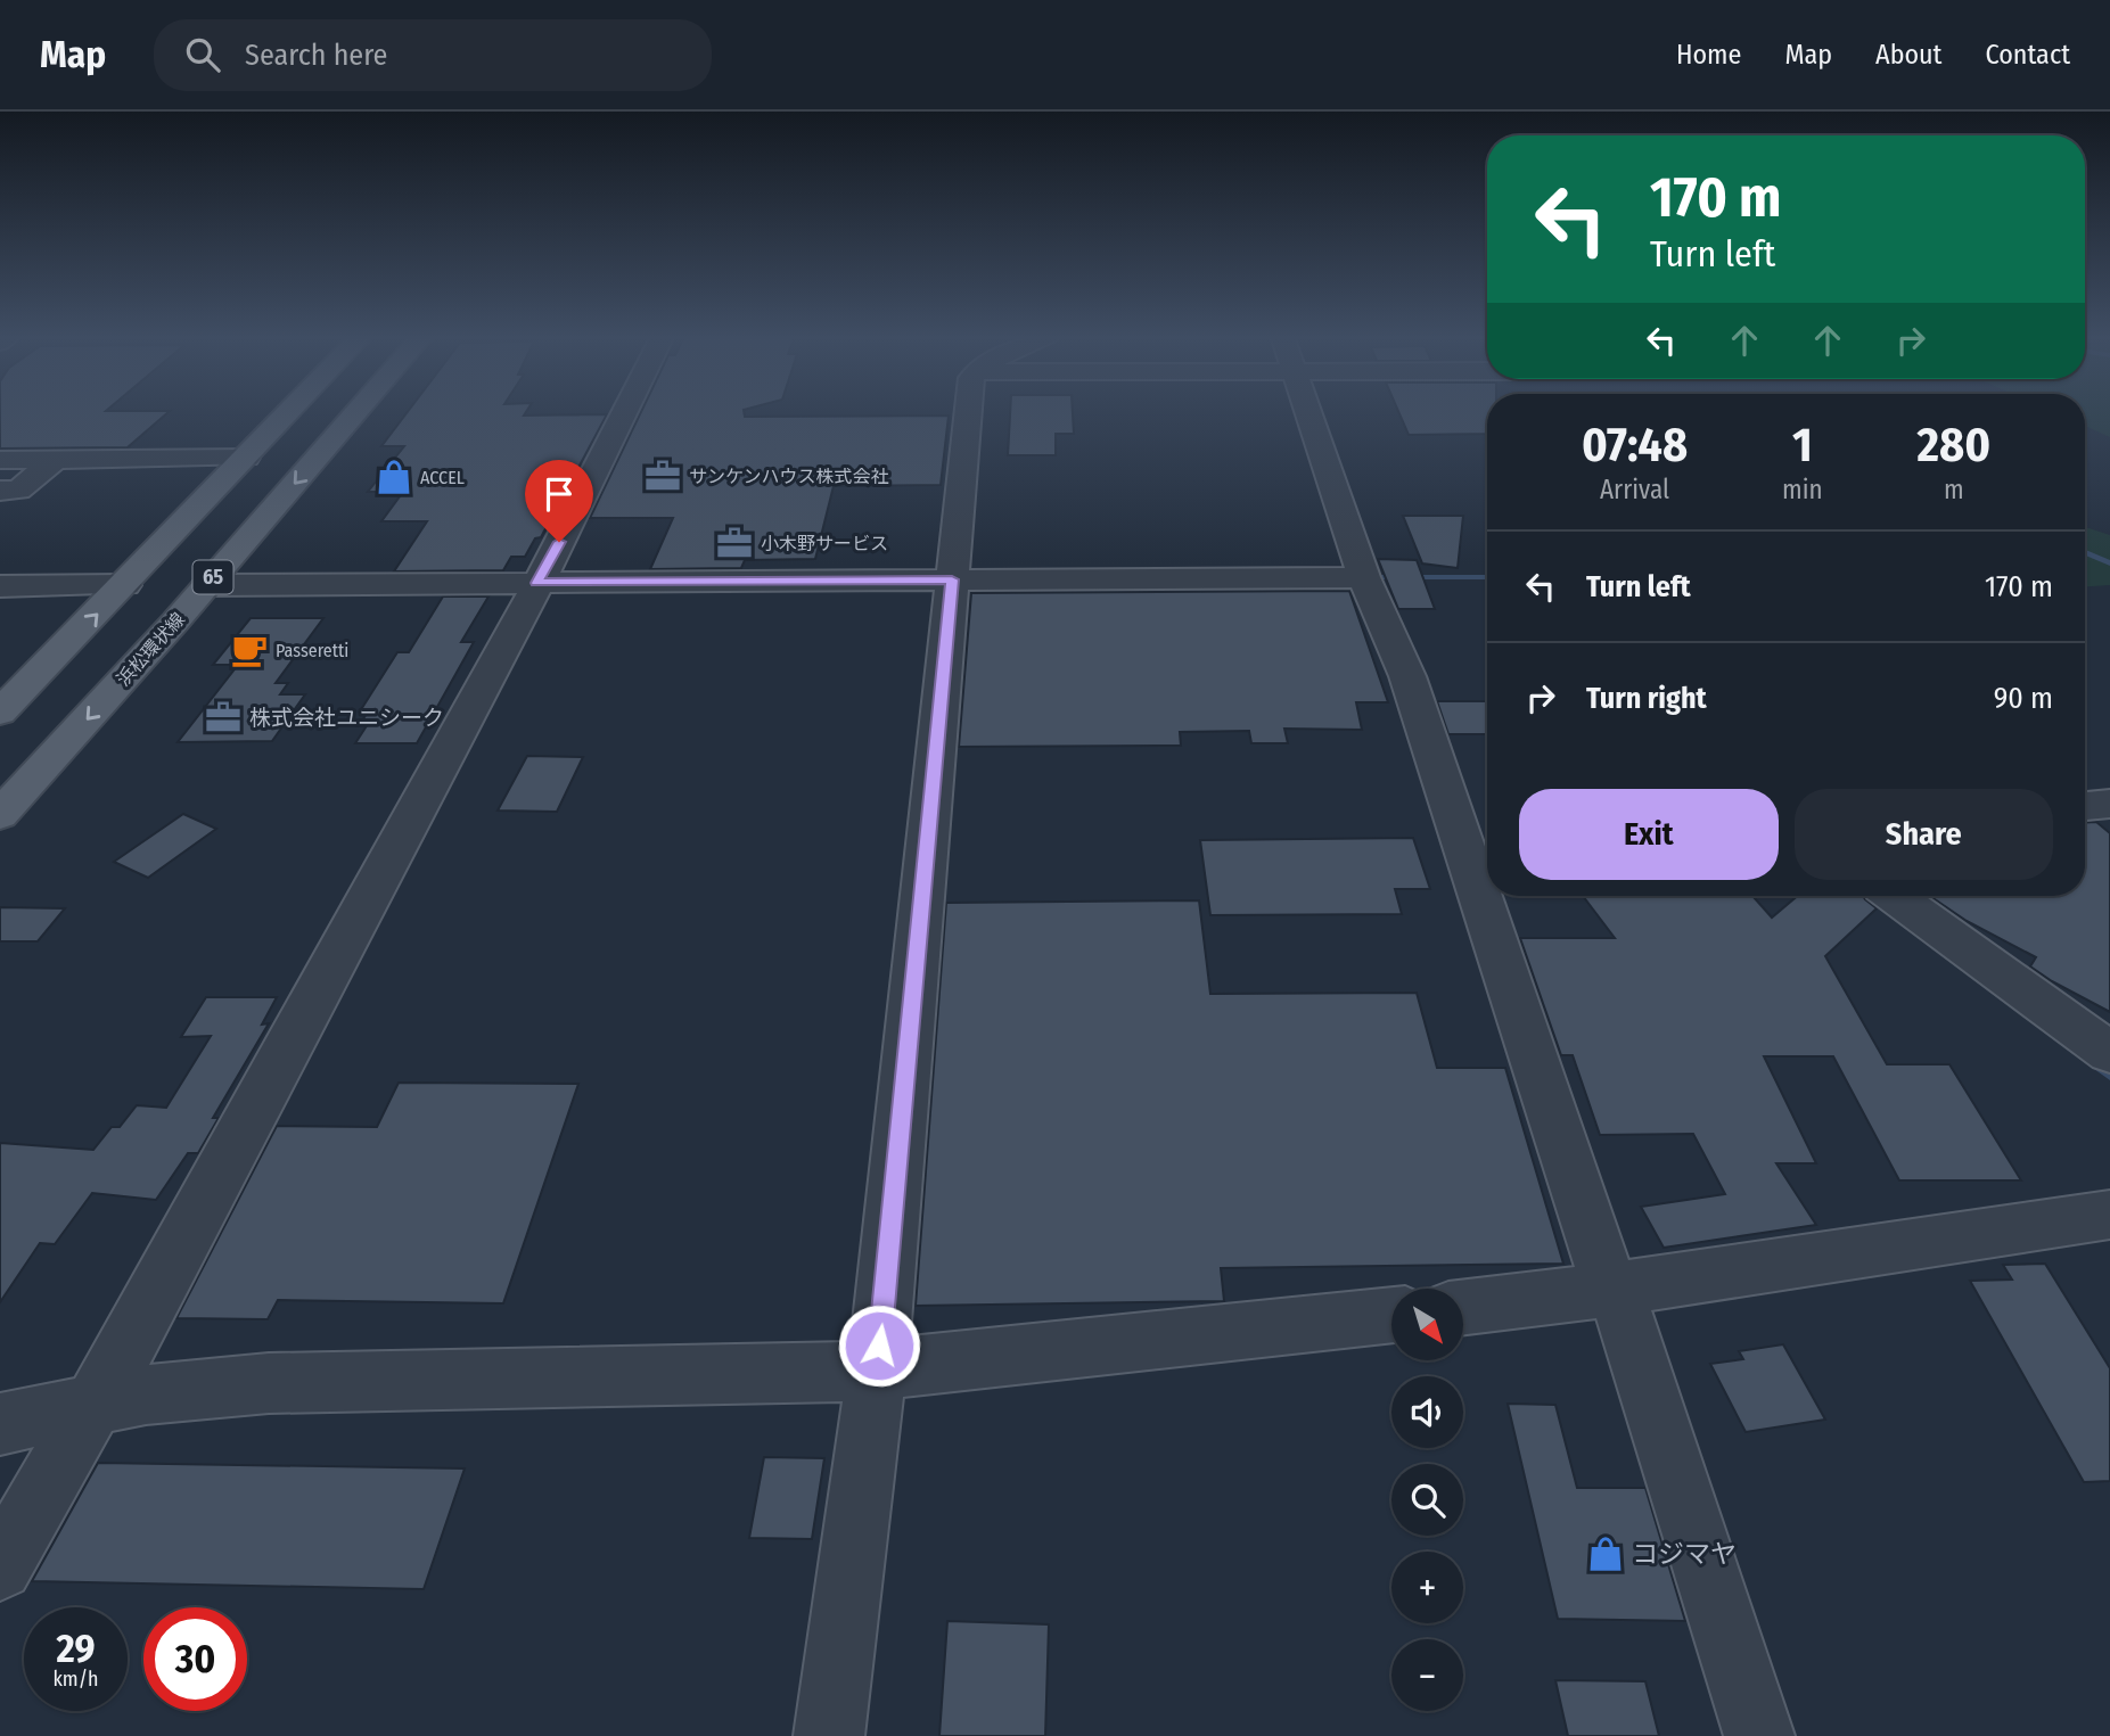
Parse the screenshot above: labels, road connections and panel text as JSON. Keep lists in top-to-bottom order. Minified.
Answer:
{"streets":{"main road":["65","浜松環状線"]},"places":{"office":["サンケンハウス株式会社","小木野サービス","株式会社ユニシーク"],"shop":["ACCEL","コジマヤ"],"cafe":["Passeretti"]},"north":"bottom right","page":{"header":"Map","search":"Search here","nav":["Home","Map","About","Contact"],"turn":["170 m","Turn left"],"eta":["07:48","Arrival","1","min","280","m"],"list":[{"name":"Turn left","value":"170 m"},{"name":"Turn right","value":"90 m"}],"buttons":["Exit","Share"],"map_buttons":["+","−"],"speed":"29 km/h","limit":"30"}}
